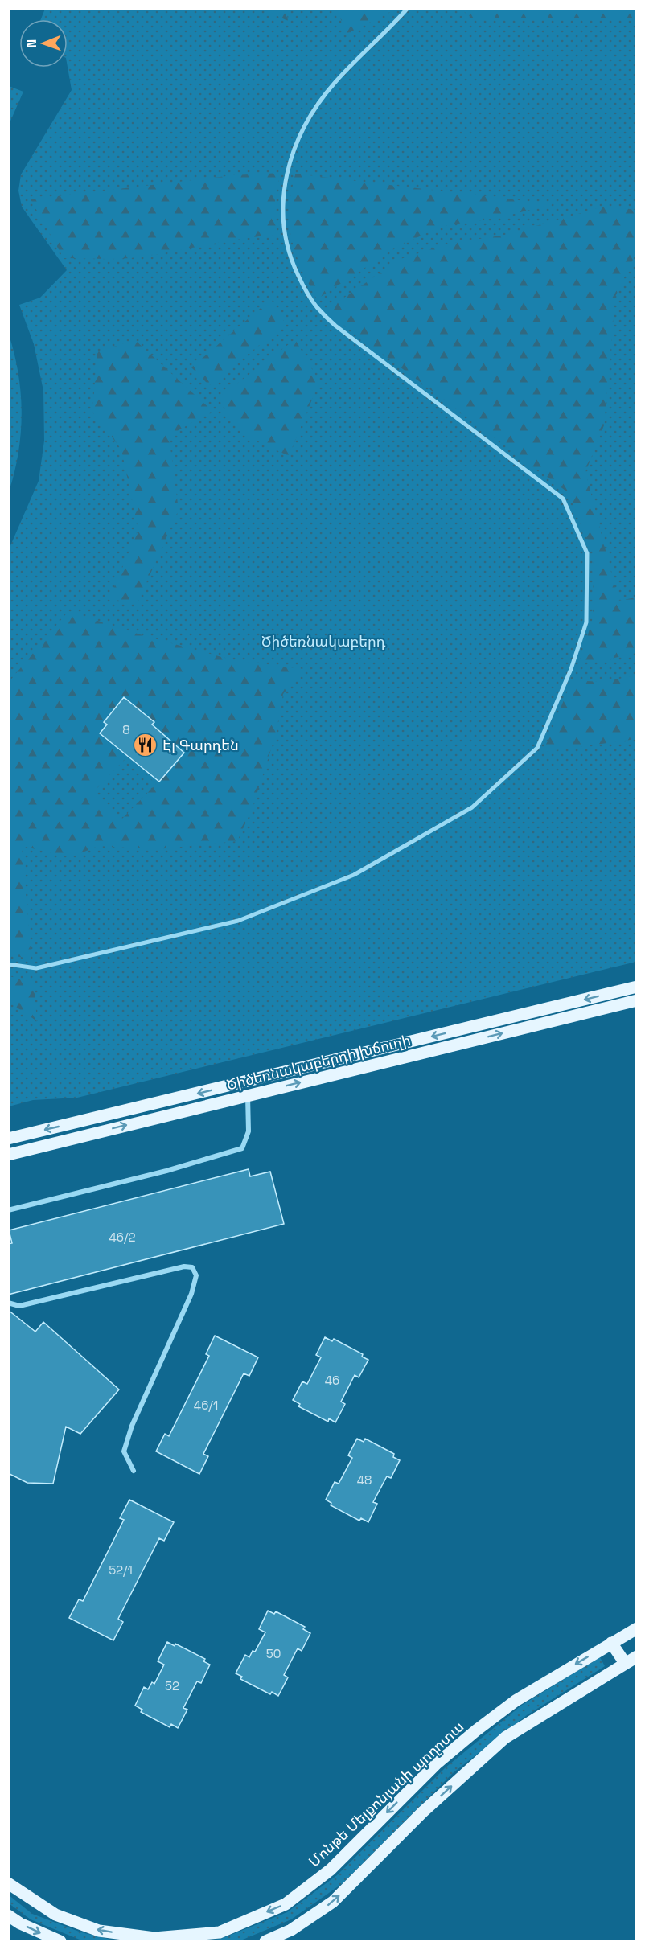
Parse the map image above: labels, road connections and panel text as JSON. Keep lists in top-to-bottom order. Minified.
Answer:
{"streets":{"main road":["Ծիծեռնակաբերդի խճուղի","Մոնթե Մելքոնյանի պողոտա"]},"parks":["Ծիծեռնակաբերդ"],"places":{"restaurant":["Էլ Գարդեն"]},"house_numbers":["8","46/2","46","46/1","48","52/1","50","52"],"north":"left"}
